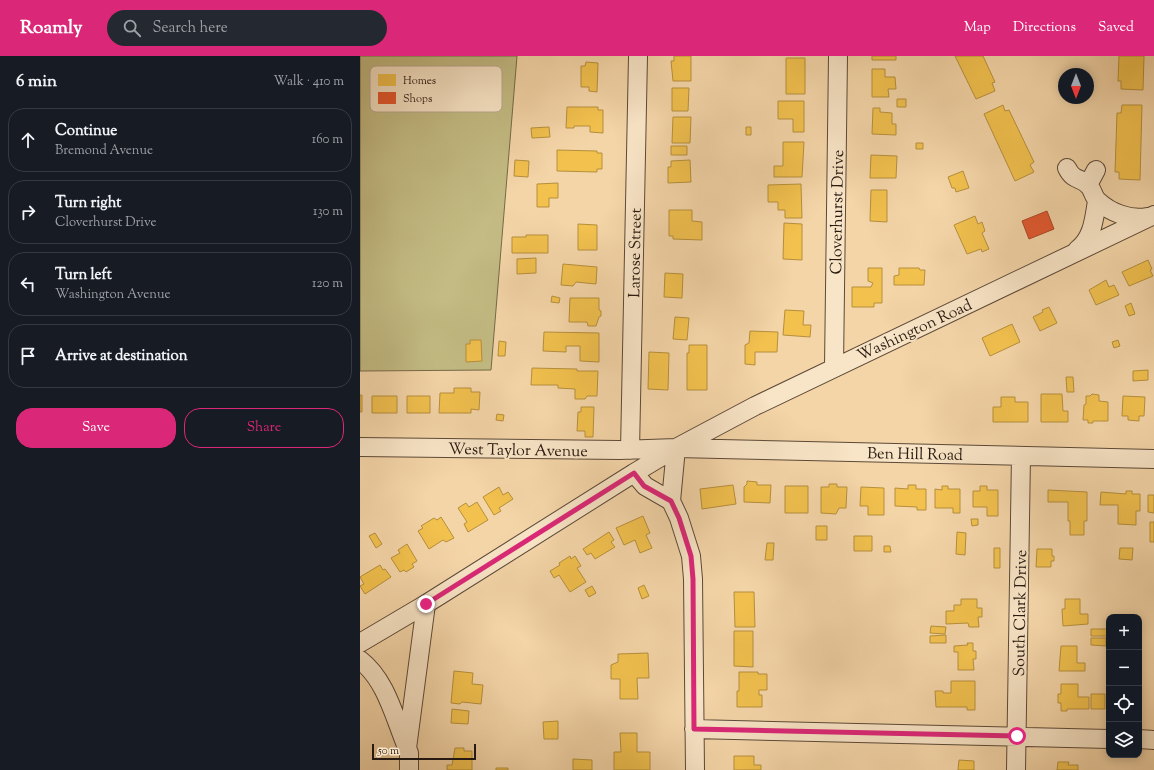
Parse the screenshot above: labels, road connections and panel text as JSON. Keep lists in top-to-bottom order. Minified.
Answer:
{"streets":{"street":["Cloverhurst Drive","Larose Street","Washington Road","West Taylor Avenue","Ben Hill Road","South Clark Drive"]},"crossings":[["Cloverhurst Drive","Washington Road"],["Larose Street","West Taylor Avenue"],["Washington Road","West Taylor Avenue"],["Washington Road","Ben Hill Road"],["West Taylor Avenue","Ben Hill Road"],["Ben Hill Road","South Clark Drive"]],"legend":["Homes","Shops"],"scale_bar":"50 m","north":"bottom","page":{"header":"Roamly","search":"Search here","nav":["Map","Directions","Saved"],"heading":["6 min","Walk · 410 m"],"list":[["Continue","Bremond Avenue","160 m"],["Turn right","Cloverhurst Drive","130 m"],["Turn left","Washington Avenue","120 m"],"Arrive at destination"],"buttons":["Save","Share"],"map_buttons":["+","−"],"scale":"50 m"}}
